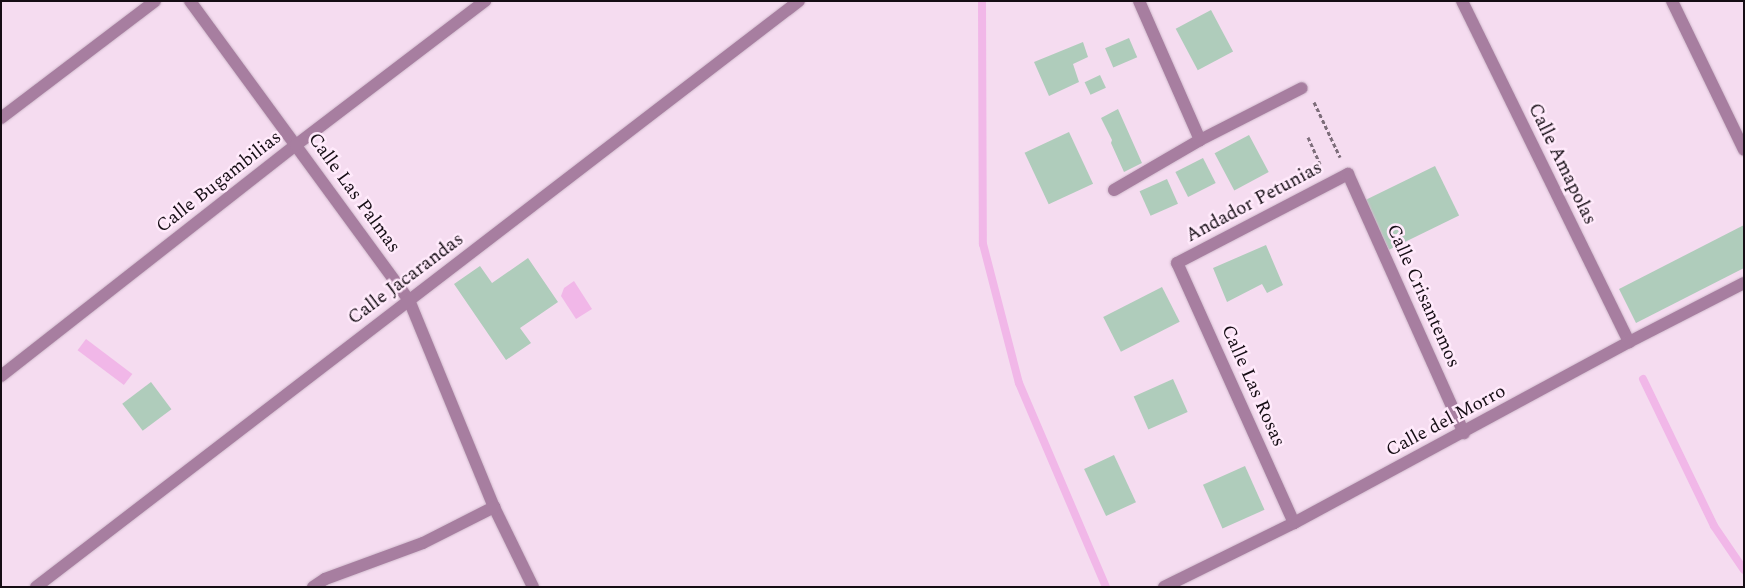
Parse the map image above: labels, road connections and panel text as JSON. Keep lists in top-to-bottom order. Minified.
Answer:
{"streets":{"street":["Calle Amapolas","Calle Bugambilias","Calle Las Palmas","Andador Petunias","Calle Jacarandas","Calle Crisantemos","Calle Las Rosas","Calle del Morro"]},"crossings":[["Calle Amapolas","Calle del Morro"],["Calle Bugambilias","Calle Las Palmas"],["Calle Las Palmas","Calle Jacarandas"],["Andador Petunias","Calle Crisantemos"],["Andador Petunias","Calle Las Rosas"],["Calle Crisantemos","Calle del Morro"],["Calle Las Rosas","Calle del Morro"]]}
